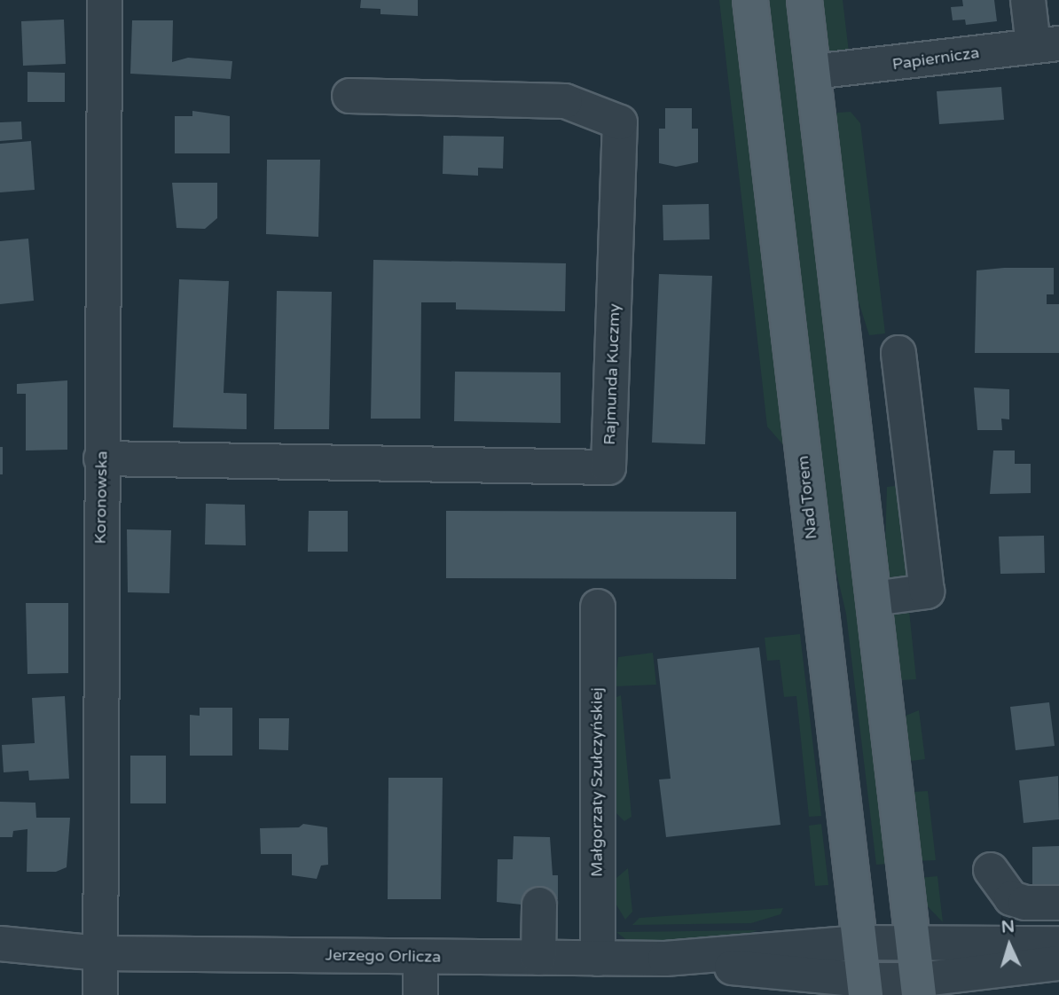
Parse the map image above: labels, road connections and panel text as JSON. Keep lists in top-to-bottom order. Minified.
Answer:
{"streets":{"main road":["Nad Torem"],"street":["Papiernicza","Rajmunda Kuczmy","Koronowska","Małgorzaty Szułczyńskiej","Jerzego Orlicza"]},"crossings":[["Rajmunda Kuczmy","Koronowska"],["Koronowska","Jerzego Orlicza"],["Nad Torem","Jerzego Orlicza"],["Małgorzaty Szułczyńskiej","Jerzego Orlicza"]],"north":"top"}
